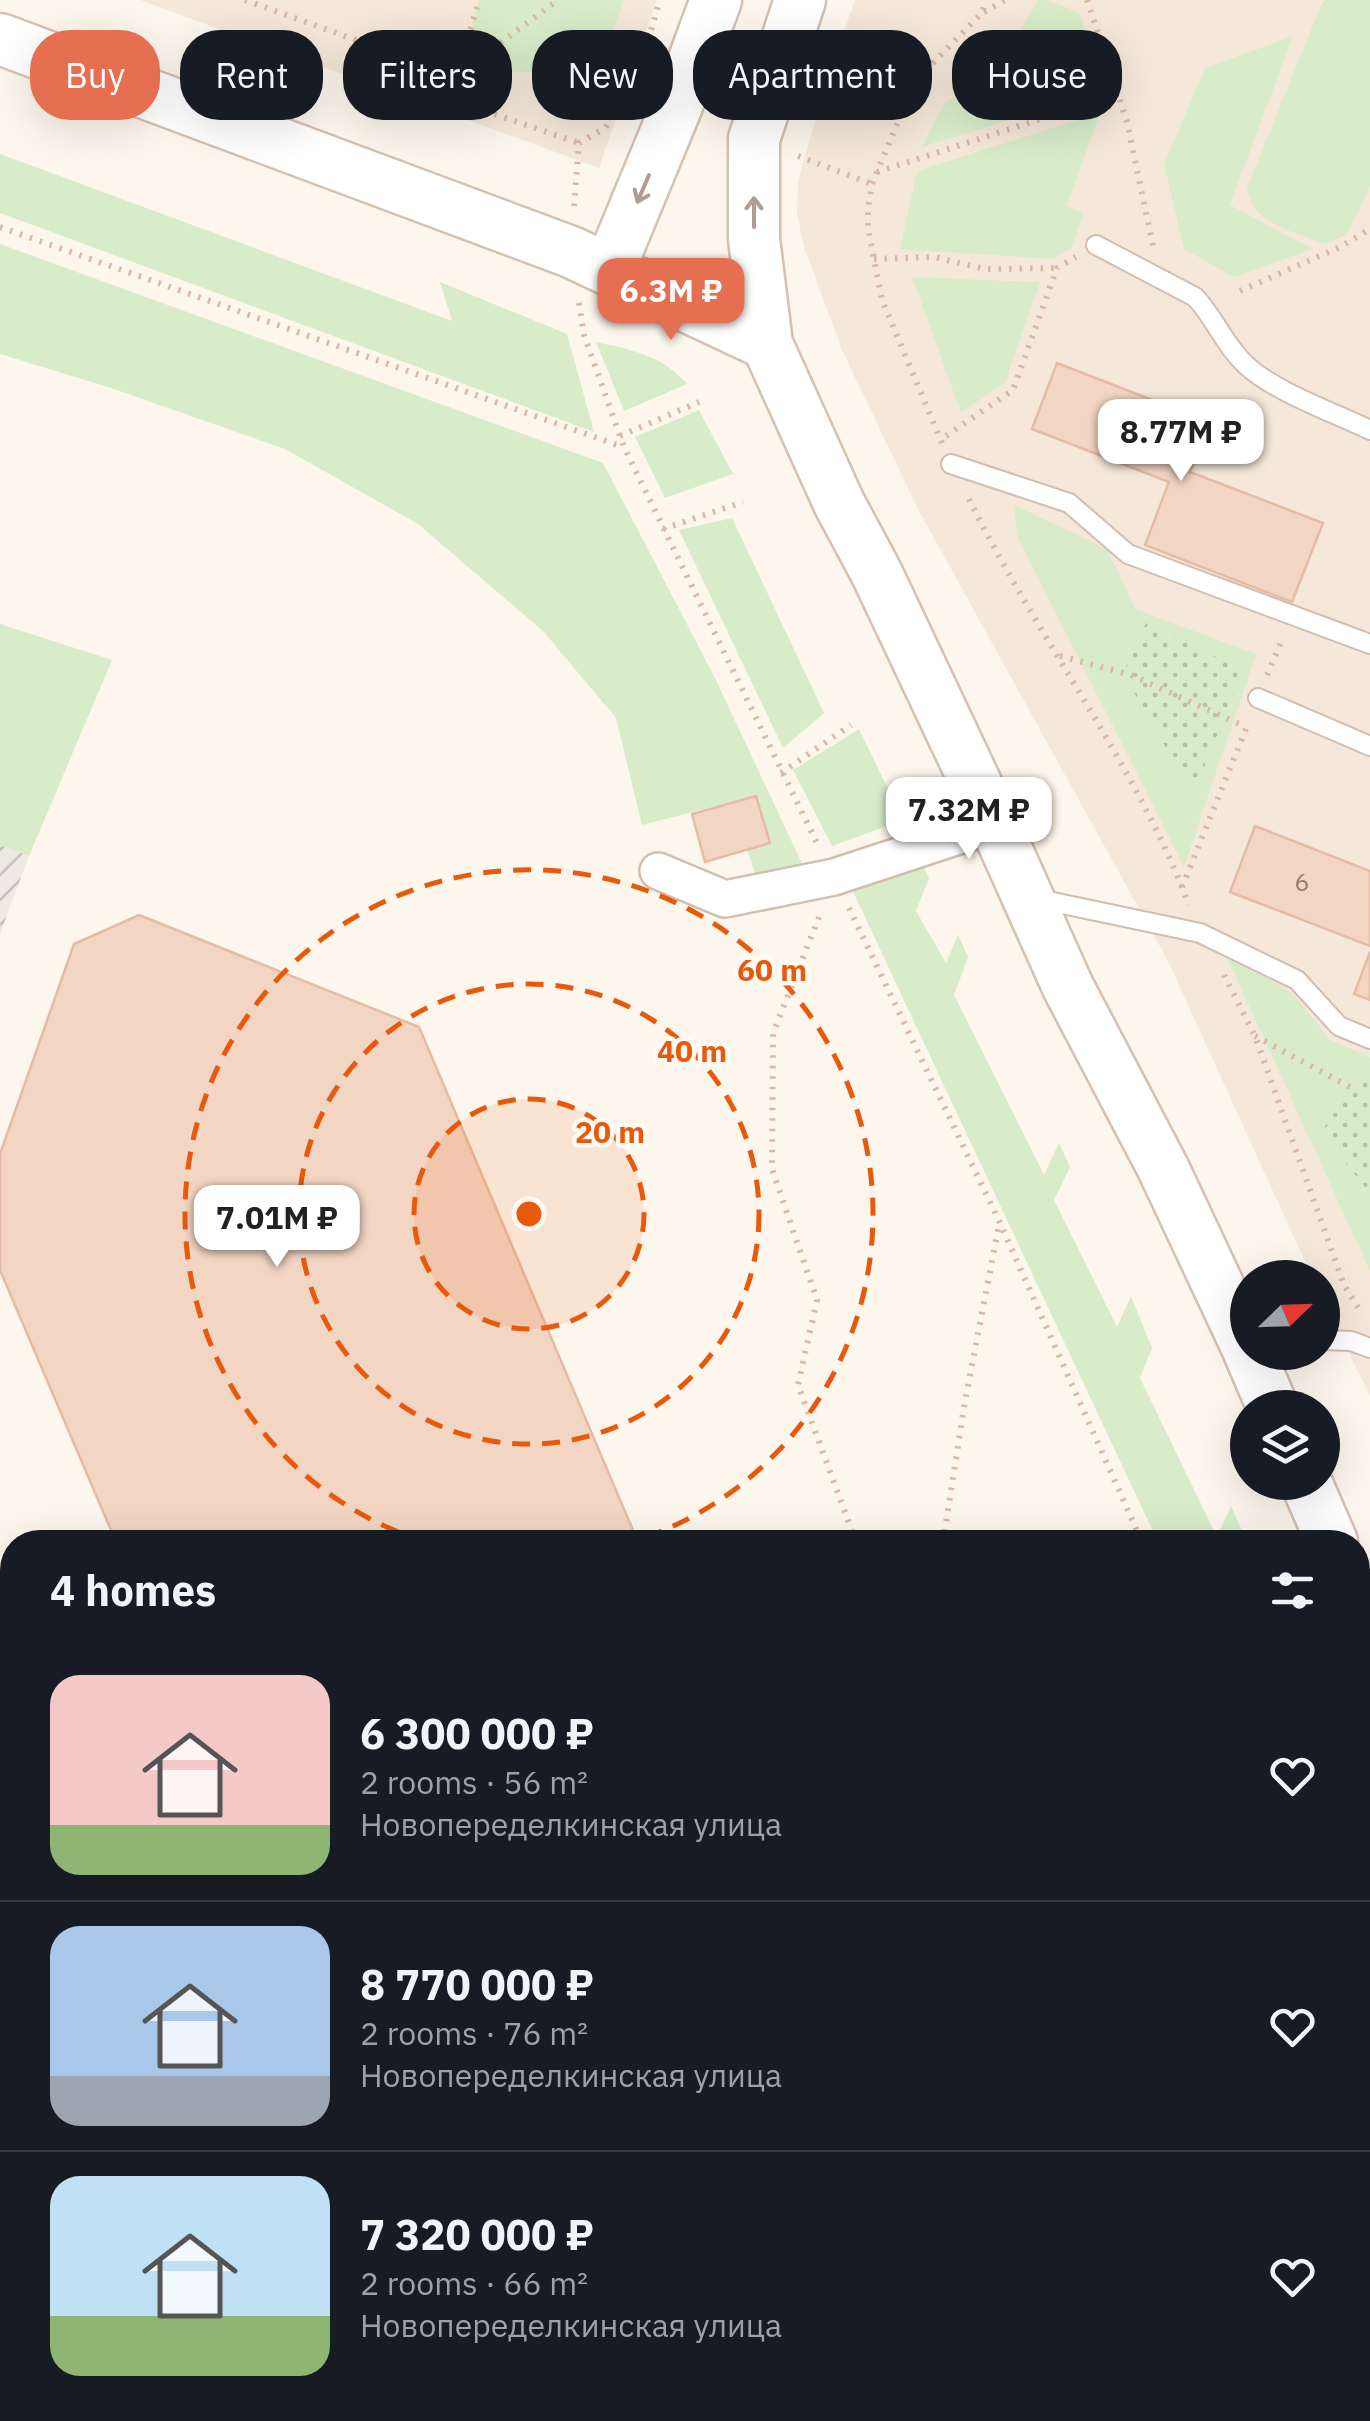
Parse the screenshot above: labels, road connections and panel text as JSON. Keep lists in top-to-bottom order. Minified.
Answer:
{"house_numbers":["6"],"north":"top right","page":{"chip":["Buy","Rent","Filters","New","Apartment","House"],"price":["6.3M ₽","8.77M ₽","7.32M ₽","7.01M ₽"],"heading":"4 homes","list":[{"name":"6 300 000 ₽","note":"2 rooms · 56 m² · Новопеределкинская улица"},{"name":"8 770 000 ₽","note":"2 rooms · 76 m² · Новопеределкинская улица"},{"name":"7 320 000 ₽","note":"2 rooms · 66 m² · Новопеределкинская улица"}]},"rings":["60 m","40 m","20 m"]}
